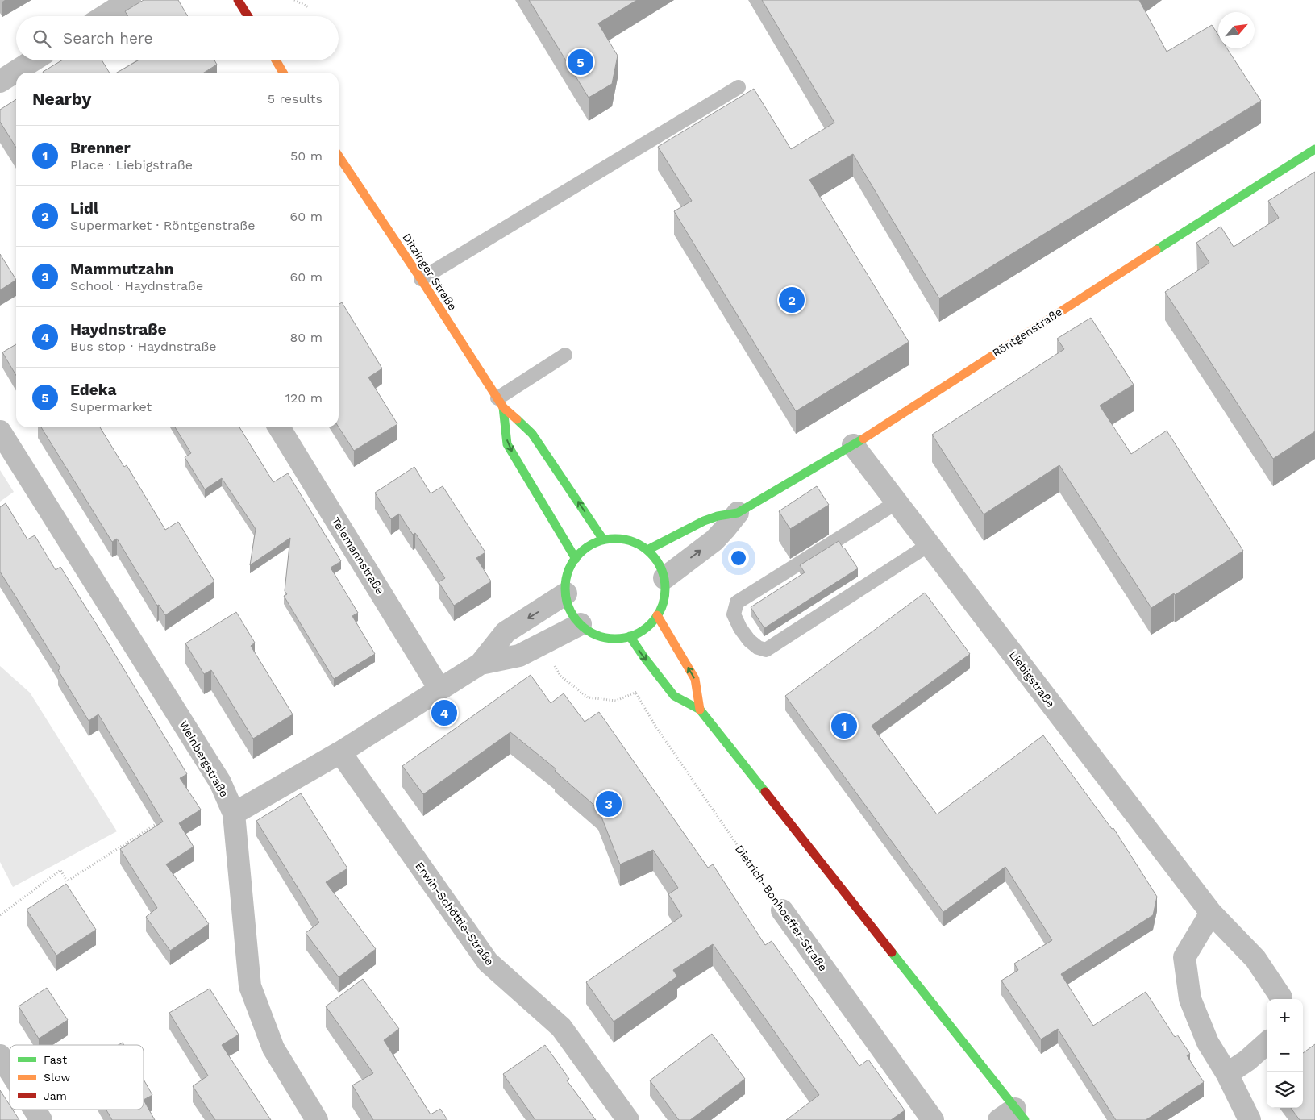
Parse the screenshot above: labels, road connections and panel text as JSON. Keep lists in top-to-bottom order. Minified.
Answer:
{"streets":{"street":["Ditzinger Straße","Röntgenstraße","Telemannstraße","Liebigstraße","Weinbergstraße","Dietrich-Bonhoeffer-Straße","Erwin-Schöttle-Straße"]},"crossings":[["Ditzinger Straße","Röntgenstraße"],["Röntgenstraße","Liebigstraße"]],"legend":["Fast","Slow","Jam"],"north":"top right","page":{"search":"Search here","pins":["5","2","4","1","3"],"heading":["Nearby","5 results"],"list":[{"mark":"1","name":"Brenner","note":"Place · Liebigstraße","value":"50 m"},{"mark":"2","name":"Lidl","note":"Supermarket · Röntgenstraße","value":"60 m"},{"mark":"3","name":"Mammutzahn","note":"School · Haydnstraße","value":"60 m"},{"mark":"4","name":"Haydnstraße","note":"Bus stop · Haydnstraße","value":"80 m"},{"mark":"5","name":"Edeka","note":"Supermarket","value":"120 m"}],"map_buttons":["+","−"]}}
